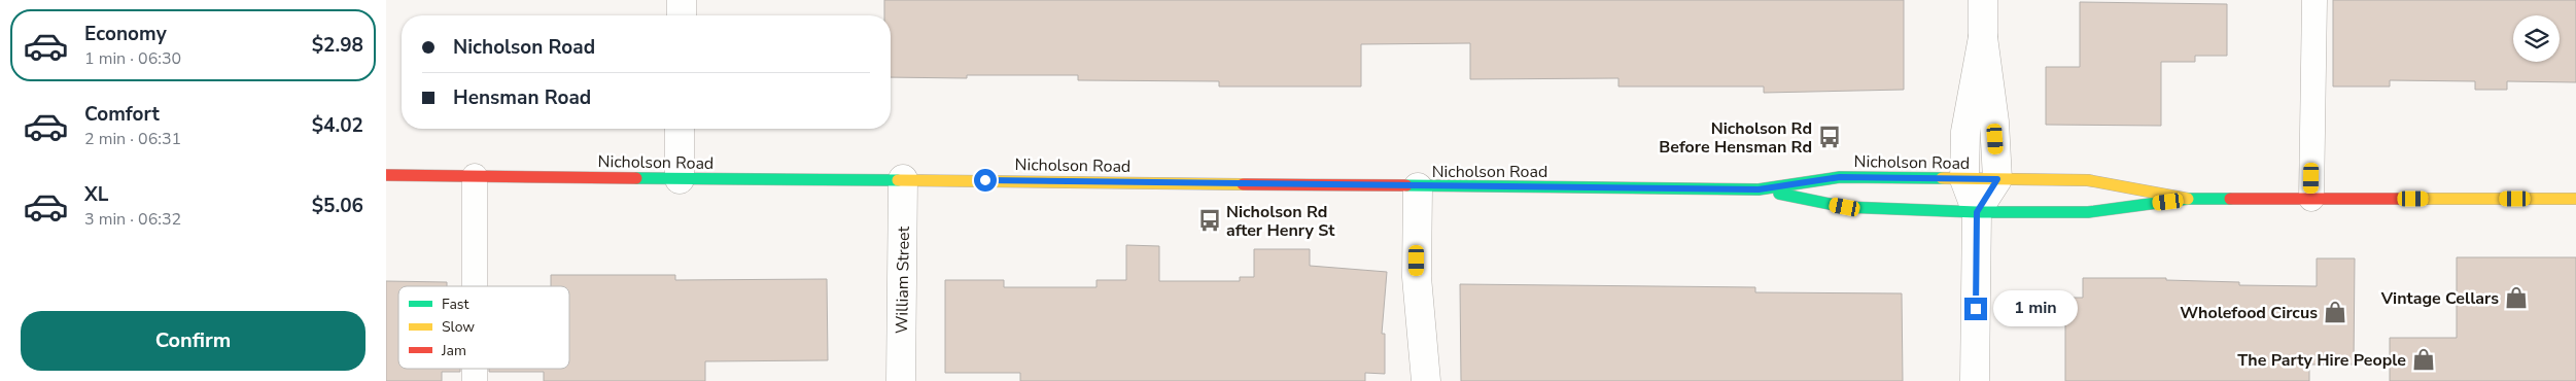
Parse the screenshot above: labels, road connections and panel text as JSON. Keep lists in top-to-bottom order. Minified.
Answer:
{"streets":{"main road":["Nicholson Road"],"street":["William Street"]},"crossings":[["Nicholson Road","William Street"]],"places":{"bus stop":["Nicholson Rd Before Hensman Rd","Nicholson Rd after Henry St"],"shop":["Vintage Cellars","Wholefood Circus","The Party Hire People"]},"legend":["Fast","Slow","Jam"],"page":{"list":[{"name":"Economy","note":"1 min · 06:30","value":"$2.98"},{"name":"Comfort","note":"2 min · 06:31","value":"$4.02"},{"name":"XL","note":"3 min · 06:32","value":"$5.06"}],"banner":["Nicholson Road","Hensman Road"],"bubble":"1 min","buttons":"Confirm"}}
